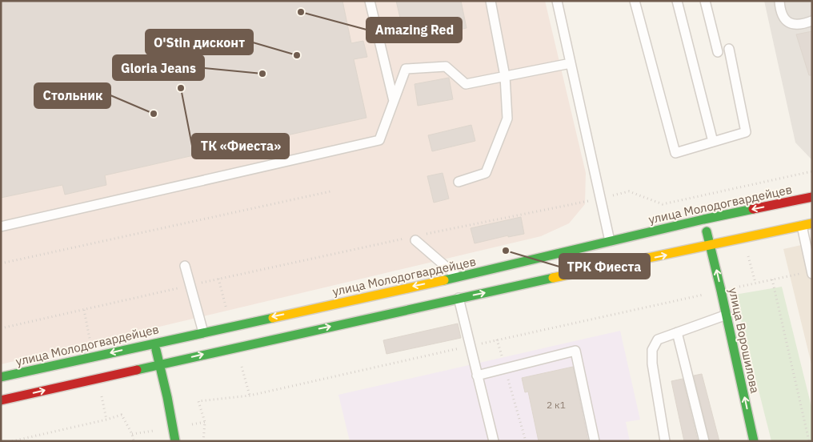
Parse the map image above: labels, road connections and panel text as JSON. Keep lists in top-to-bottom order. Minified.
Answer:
{"streets":{"main road":["улица Молодогвардейцев","улица Ворошилова"]},"crossings":[["улица Молодогвардейцев","улица Ворошилова"]],"one_way":["улица Ворошилова"],"places":["Amazing Red","O'Stin дисконт","Gloria Jeans","ТК «Фиеста»","Стольник","ТРК Фиеста"],"house_numbers":["2 к1"]}
